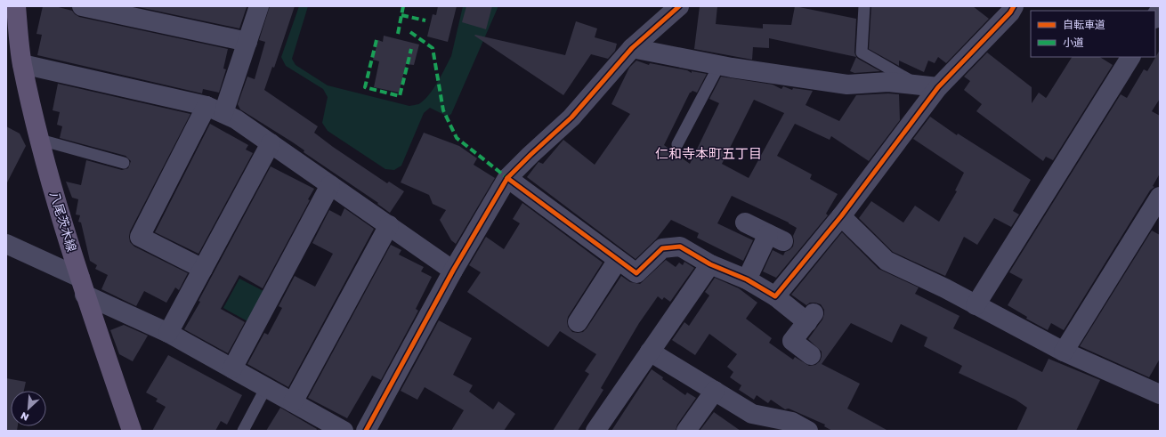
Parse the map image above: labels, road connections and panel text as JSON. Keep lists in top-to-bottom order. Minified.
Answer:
{"streets":{"main road":["八尾茨木線"]},"districts":["仁和寺本町五丁目"],"legend":["自転車道","小道"],"north":"bottom left"}
